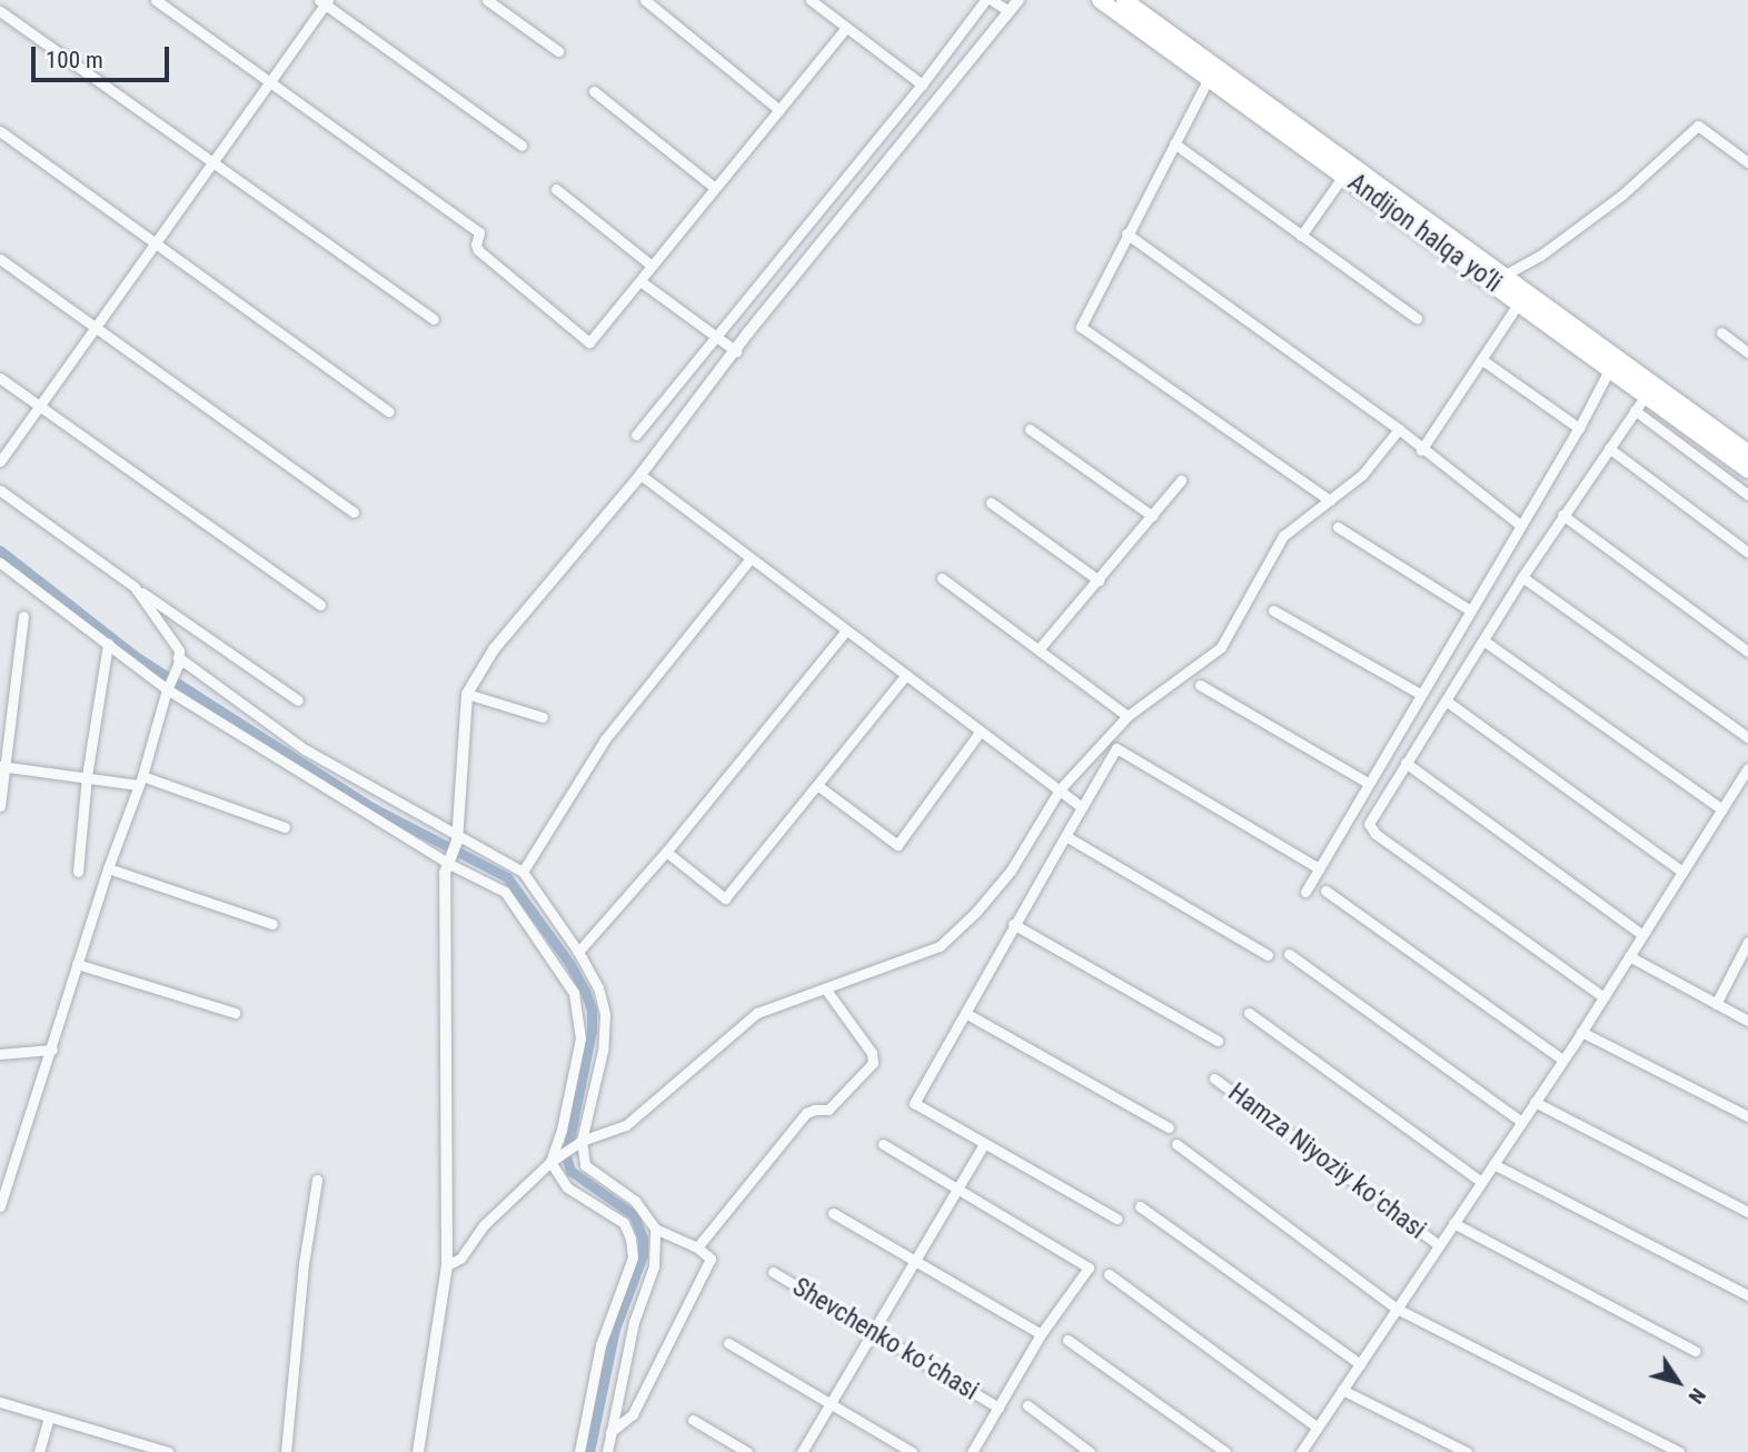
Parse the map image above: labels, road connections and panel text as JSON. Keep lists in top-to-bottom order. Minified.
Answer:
{"streets":{"highway":["Andijon halqa yo‘li"],"street":["Hamza Niyoziy koʻchasi","Shevchenko koʻchasi"]},"scale_bar":"100 m","north":"bottom right"}
